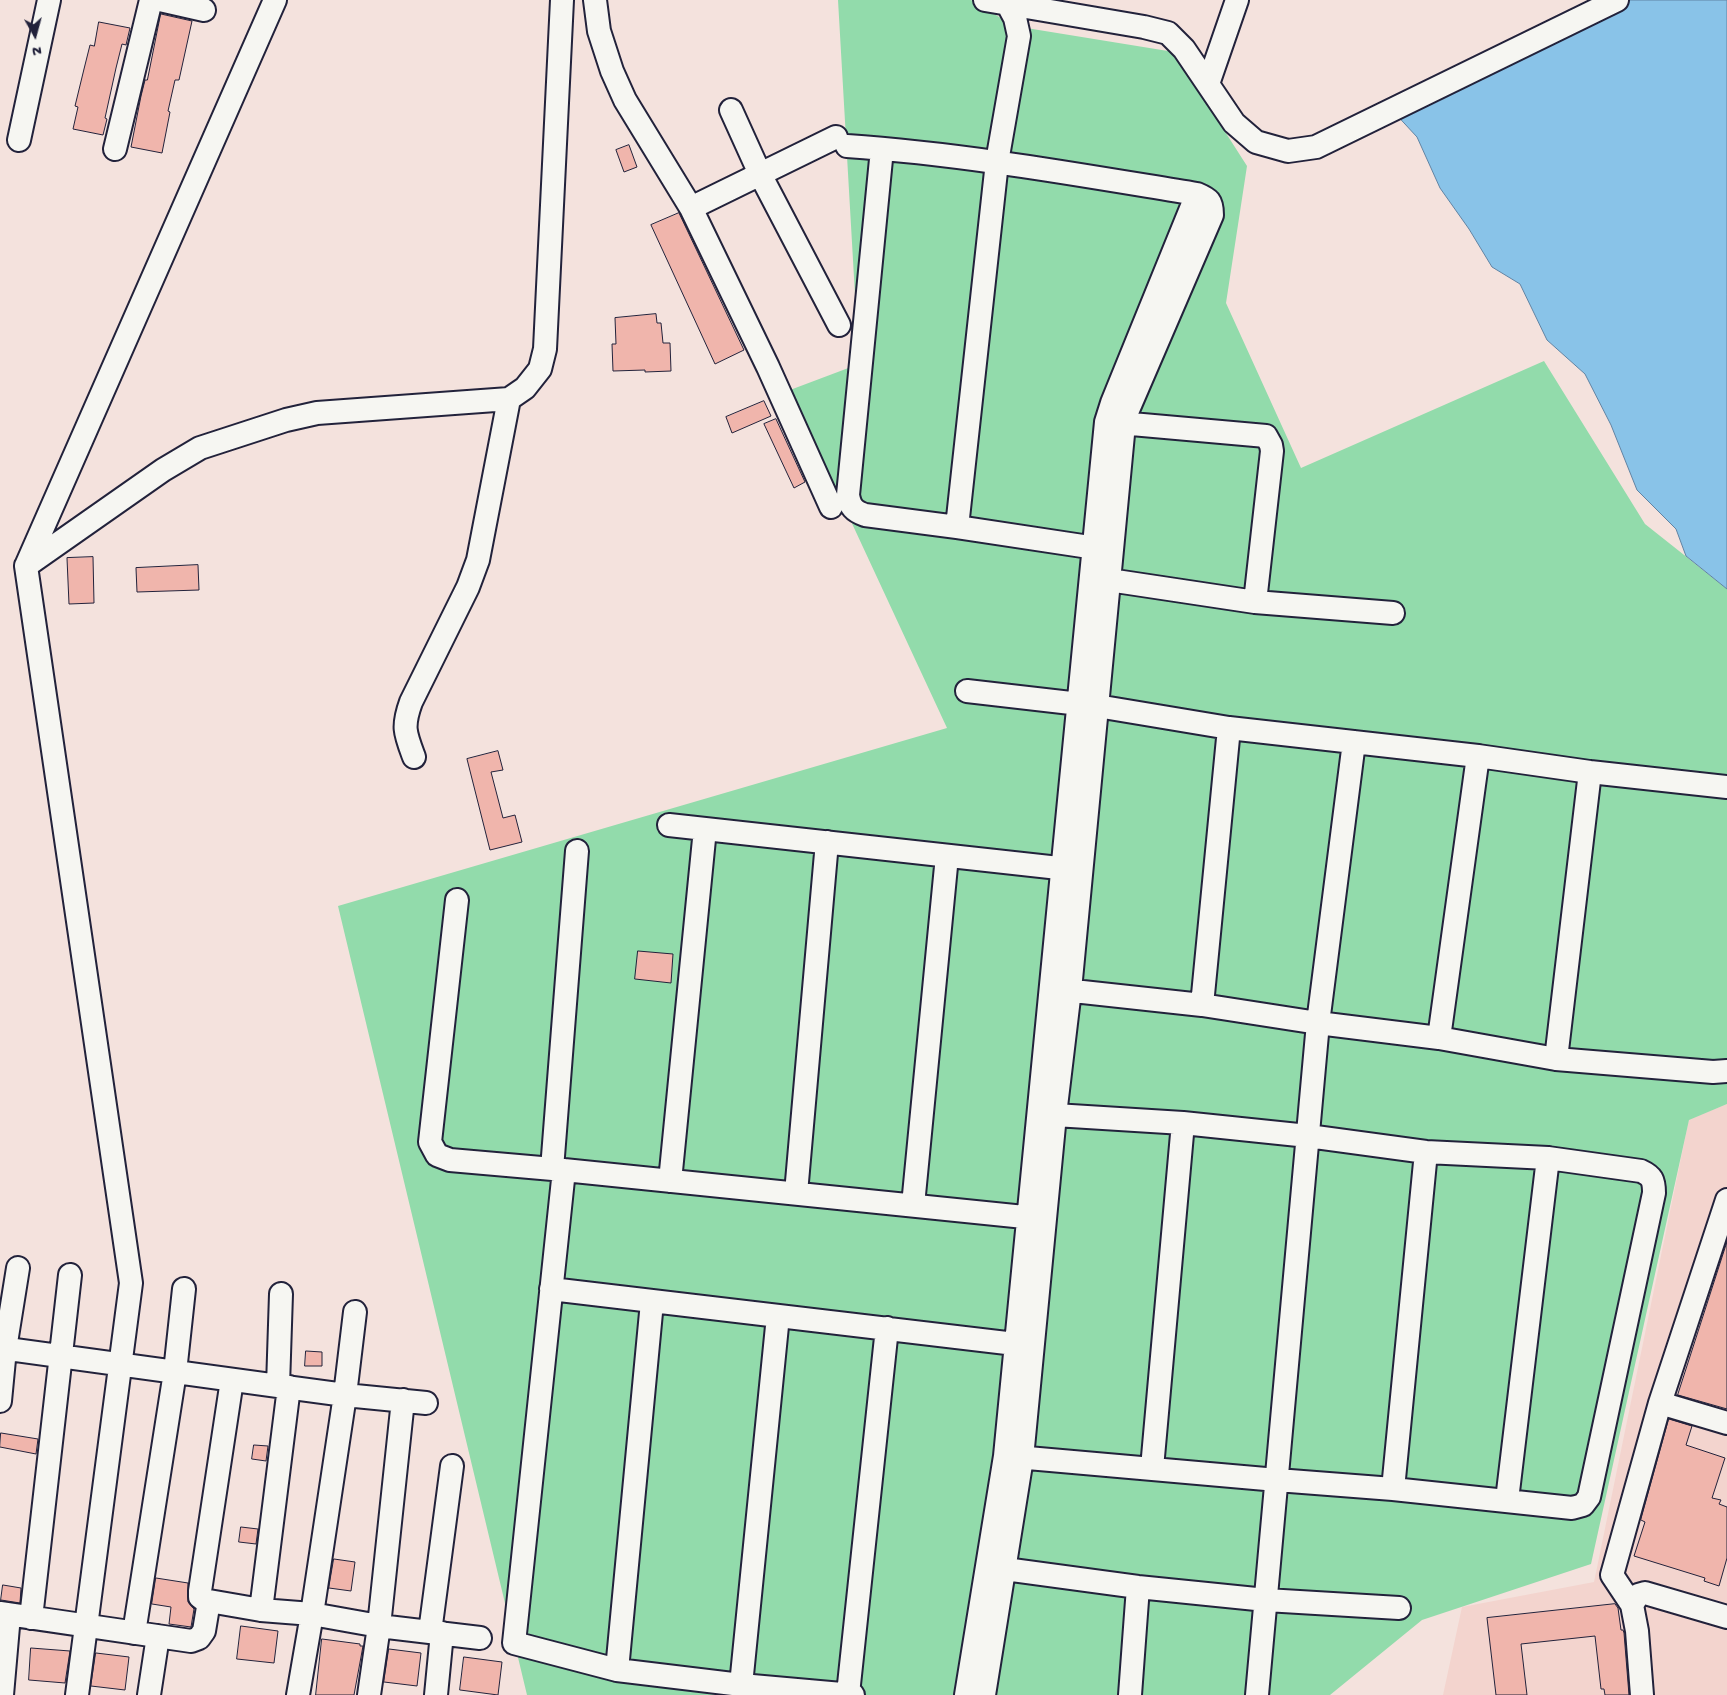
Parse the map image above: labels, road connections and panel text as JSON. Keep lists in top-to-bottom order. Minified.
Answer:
{"north":"bottom"}
